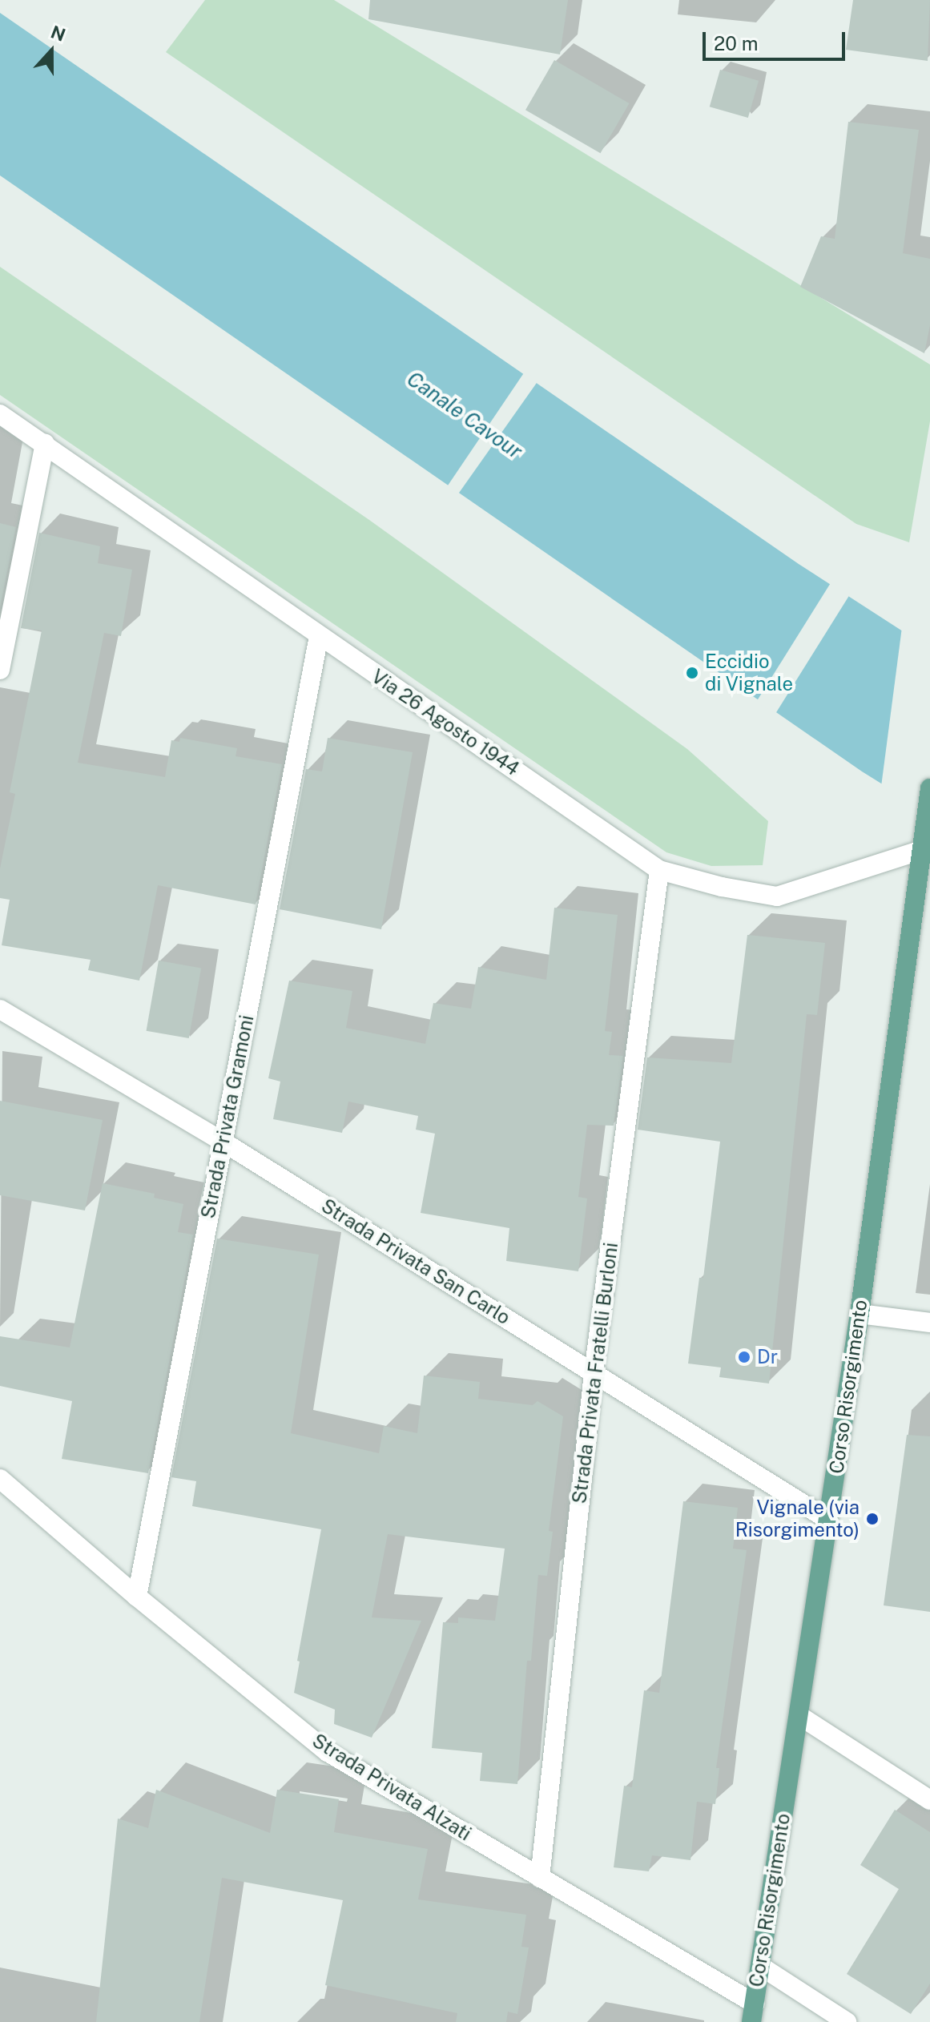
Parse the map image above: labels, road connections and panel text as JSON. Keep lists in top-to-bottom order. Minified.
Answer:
{"streets":{"main road":["Corso Risorgimento"],"street":["Via 26 Agosto 1944","Strada Privata Gramoni","Strada Privata San Carlo","Strada Privata Fratelli Burloni","Strada Privata Alzati"]},"crossings":[["Via 26 Agosto 1944","Strada Privata Gramoni"],["Via 26 Agosto 1944","Strada Privata Fratelli Burloni"],["Via 26 Agosto 1944","Corso Risorgimento"],["Strada Privata Gramoni","Strada Privata San Carlo"],["Strada Privata Gramoni","Strada Privata Alzati"],["Strada Privata San Carlo","Strada Privata Fratelli Burloni"],["Strada Privata San Carlo","Corso Risorgimento"],["Strada Privata Fratelli Burloni","Strada Privata Alzati"],["Corso Risorgimento","Strada Privata Alzati"]],"water":["Canale Cavour"],"places":["Eccidio di Vignale","Dr","Vignale (via Risorgimento)"],"scale_bar":"20 m","north":"top"}
